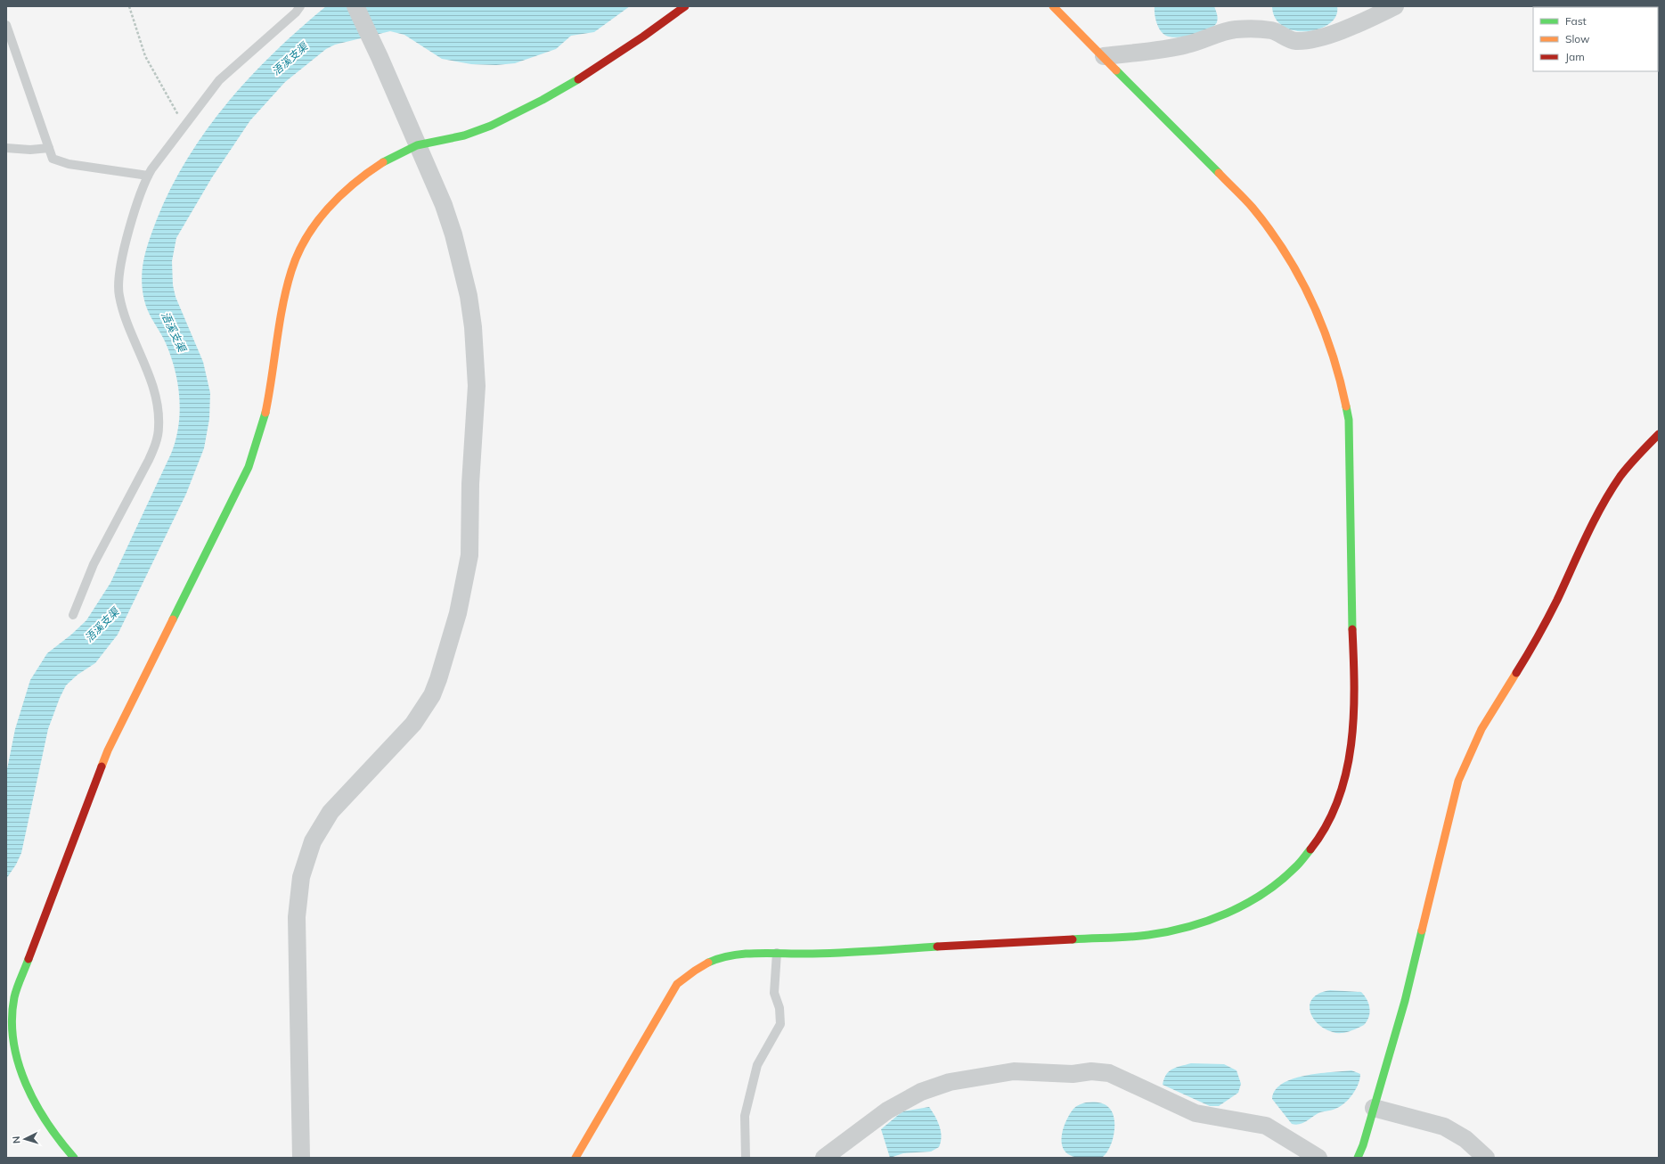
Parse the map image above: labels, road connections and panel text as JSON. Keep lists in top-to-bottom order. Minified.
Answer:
{"water":["浯溪支渠"],"legend":["Fast","Slow","Jam"],"north":"left"}
